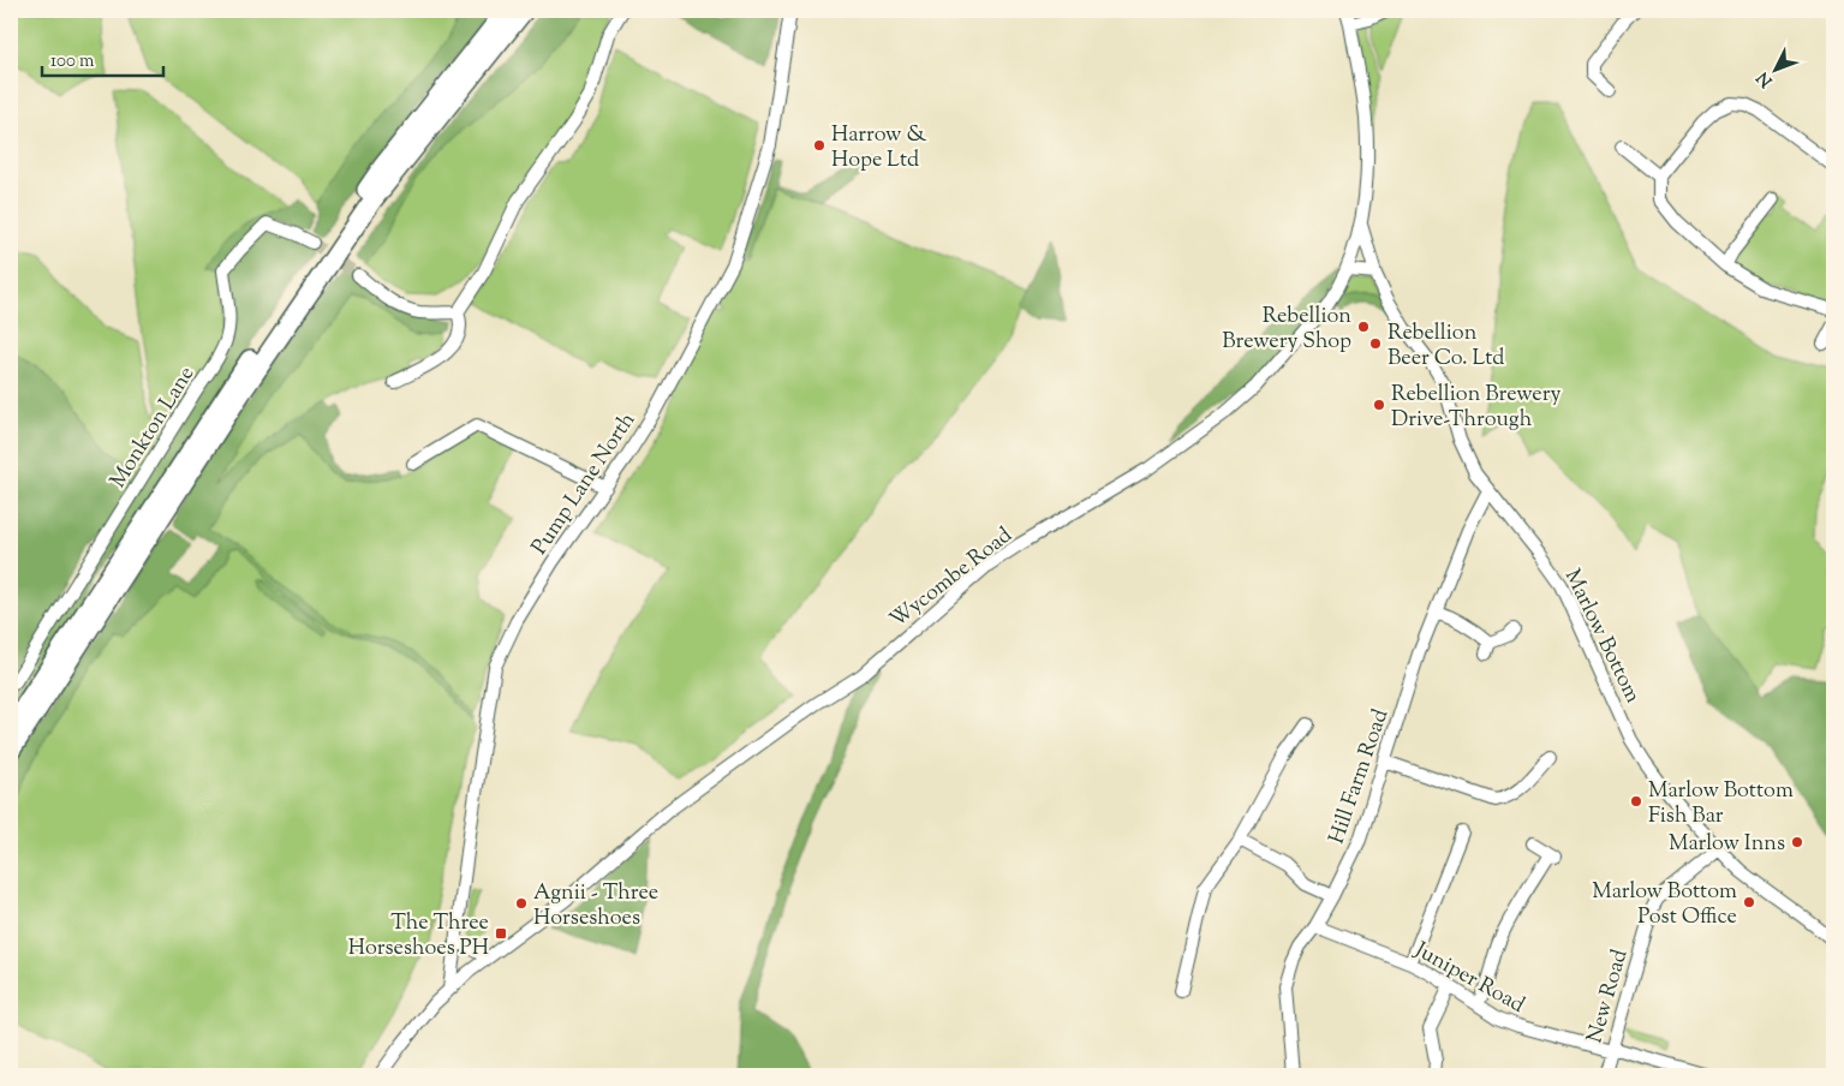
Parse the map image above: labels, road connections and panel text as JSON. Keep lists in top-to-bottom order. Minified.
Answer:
{"streets":{"street":["Monkton Lane","Pump Lane North","Wycombe Road","Marlow Bottom","Hill Farm Road","Juniper Road","New Road"]},"crossings":[["Pump Lane North","Wycombe Road"],["Wycombe Road","Marlow Bottom"],["Marlow Bottom","Hill Farm Road"],["Marlow Bottom","New Road"],["Hill Farm Road","Juniper Road"],["Juniper Road","New Road"]],"places":{"other":["Harrow & Hope Ltd","Rebellion Brewery Shop","Rebellion Beer Co. Ltd","Rebellion Brewery Drive-Through","Marlow Bottom Fish Bar","Marlow Inns","Marlow Bottom Post Office","Agnii - Three Horseshoes"],"transit":["The Three Horseshoes PH"]},"scale_bar":"100 m","north":"bottom left"}
